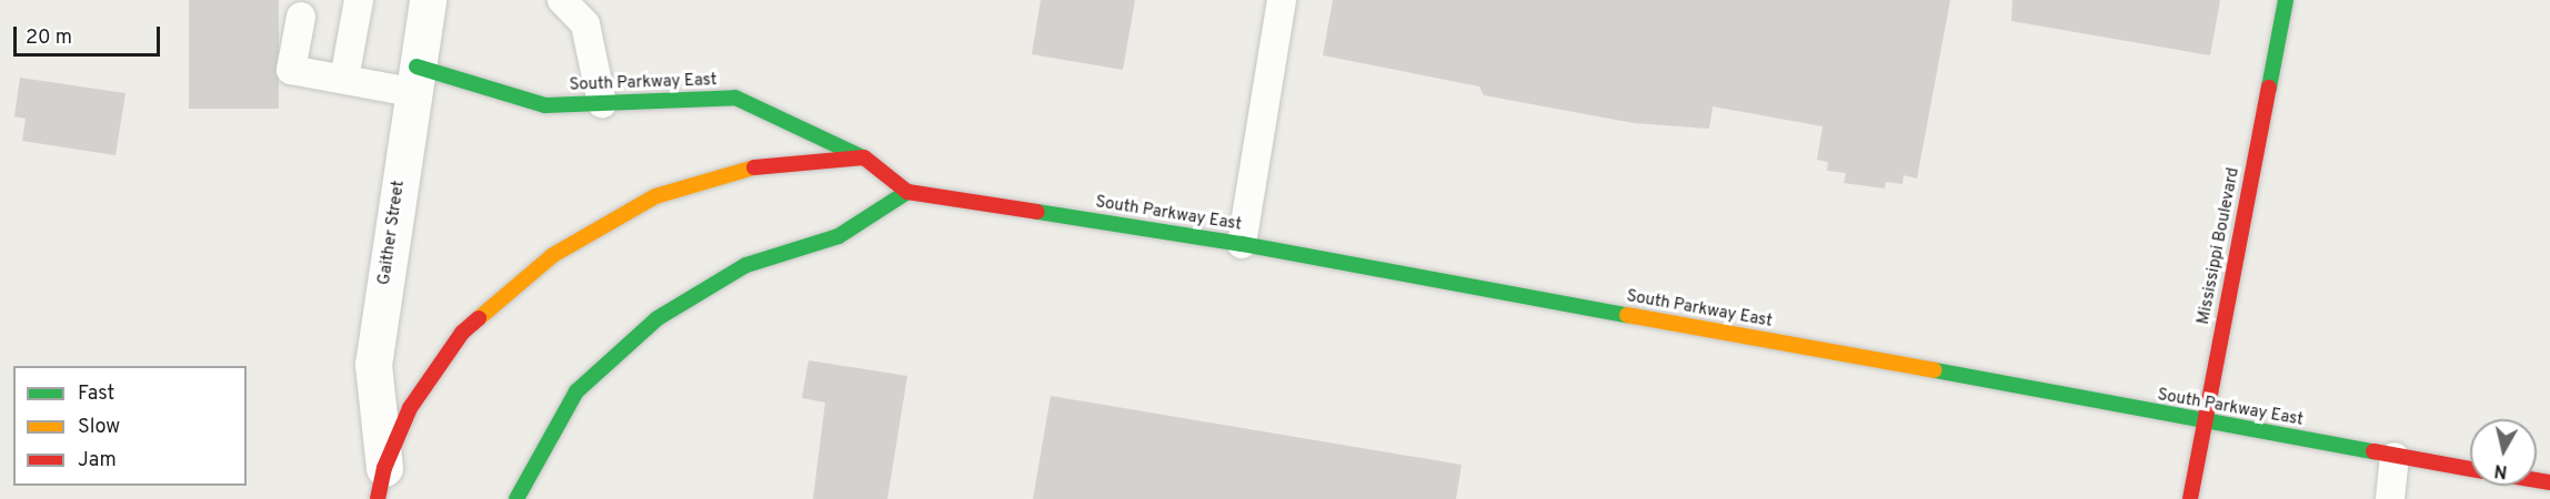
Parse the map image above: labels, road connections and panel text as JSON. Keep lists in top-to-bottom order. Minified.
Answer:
{"streets":{"main road":["South Parkway East","Mississippi Boulevard"],"street":["Gaither Street"]},"crossings":[["South Parkway East","Gaither Street"],["South Parkway East","Mississippi Boulevard"]],"legend":["Fast","Slow","Jam"],"scale_bar":"20 m","north":"bottom"}
